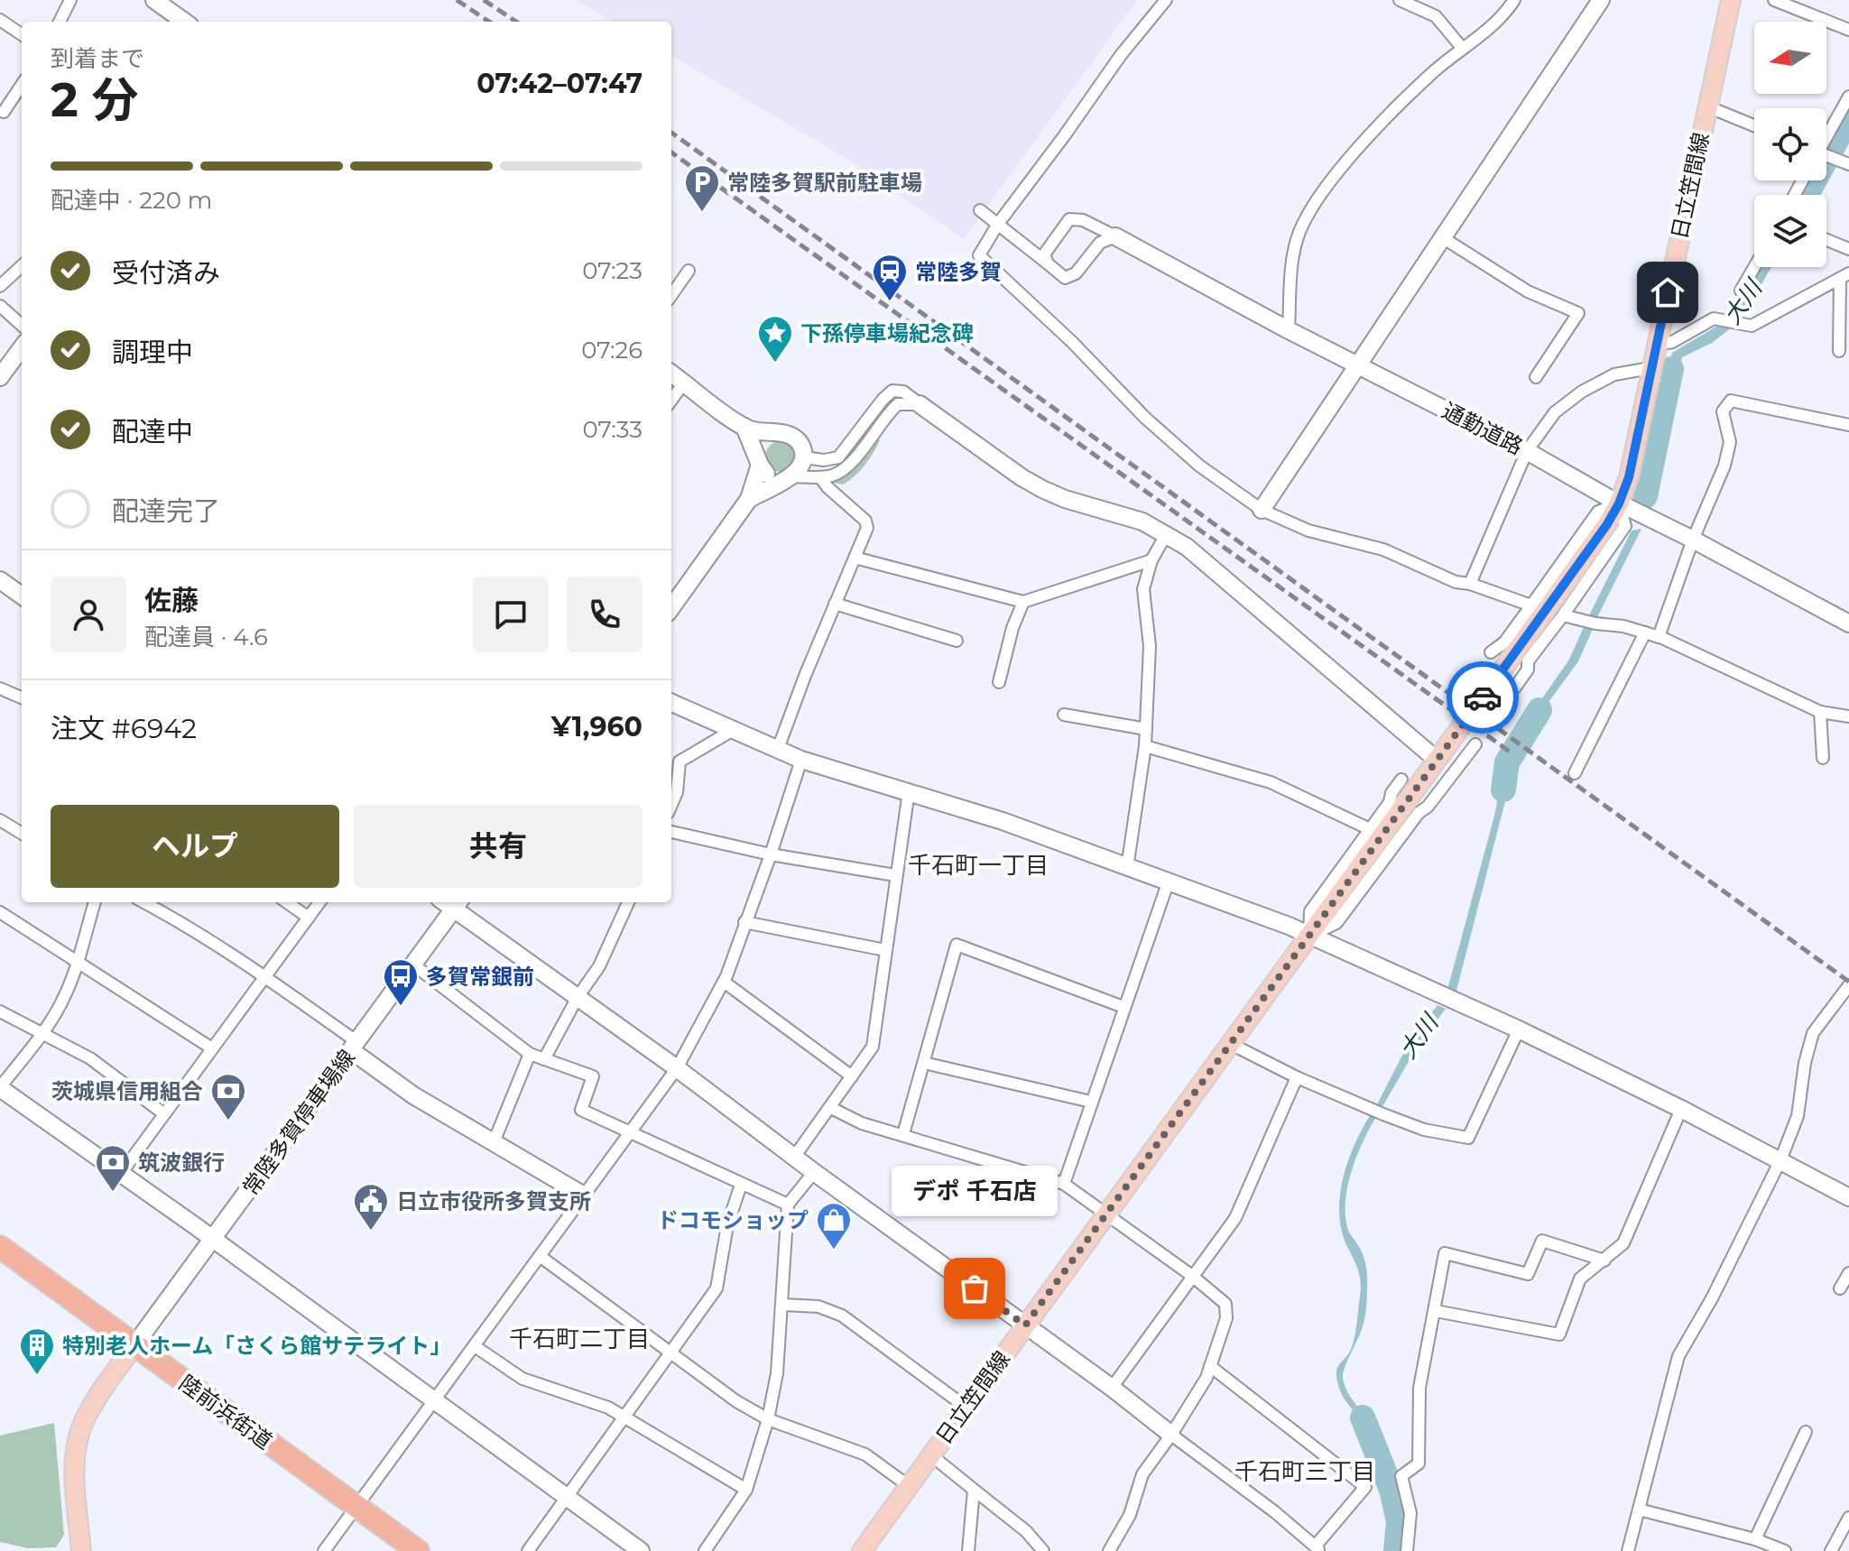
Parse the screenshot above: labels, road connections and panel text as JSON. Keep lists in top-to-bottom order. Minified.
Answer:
{"streets":{"highway":["陸前浜街道"],"main road":["日立笠間線"],"street":["通勤道路","常陸多賀停車場線"]},"crossings":[["日立笠間線","通勤道路"],["常陸多賀停車場線","陸前浜街道"]],"districts":["千石町一丁目","千石町二丁目","千石町三丁目"],"water":["大川"],"places":{"parking":["常陸多賀駅前駐車場"],"station":["常陸多賀"],"place":["下孫停車場紀念碑"],"bus stop":["多賀常銀前"],"bank":["茨城県信用組合","筑波銀行"],"public building":["日立市役所多賀支所"],"shop":["ドコモショップ"],"other":["デポ 千石店"],"building":["特別老人ホーム「さくら館サテライト」"]},"north":"left","page":{"heading":["2 分","到着まで","07:42–07:47"],"panel":["佐藤","配達員 · 4.6","注文 #6942","¥1,960"],"bar":"配達中 · 220 m","list":[["受付済み","07:23"],["調理中","07:26"],["配達中","07:33"],"配達完了"],"buttons":["ヘルプ","共有"],"bubble":"デポ 千石店"}}
